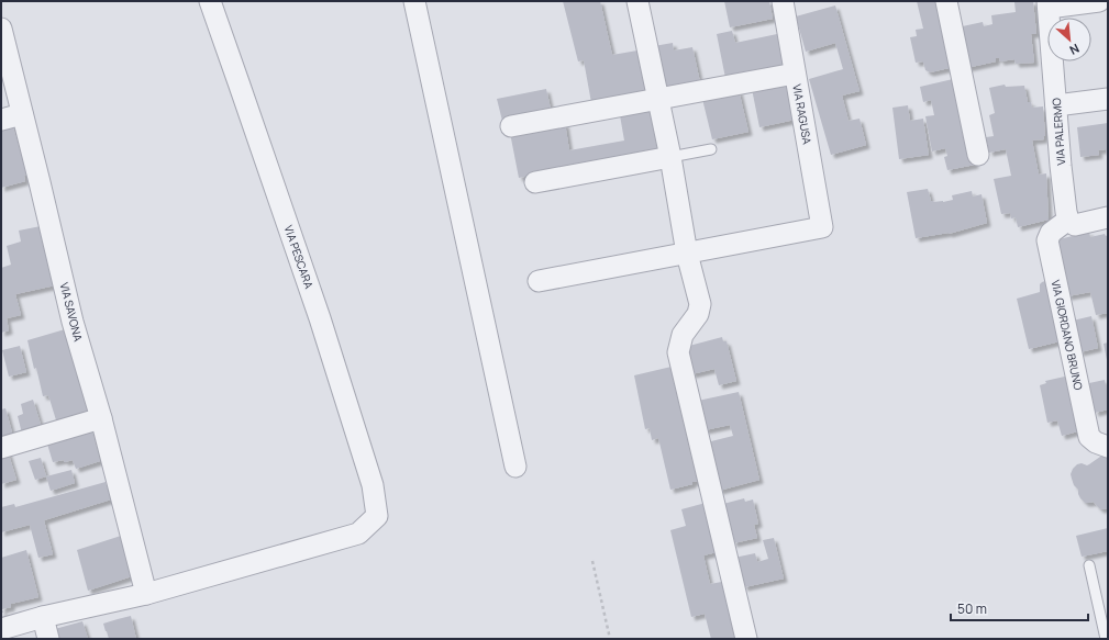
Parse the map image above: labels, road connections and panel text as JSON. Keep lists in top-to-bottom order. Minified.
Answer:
{"streets":{"street":["VIA RAGUSA","VIA PALERMO","VIA PESCARA","VIA SAVONA","VIA GIORDANO BRUNO"]},"crossings":[["VIA PALERMO","VIA GIORDANO BRUNO"],["VIA PESCARA","VIA SAVONA"]],"scale_bar":"50 m","north":"bottom right"}
